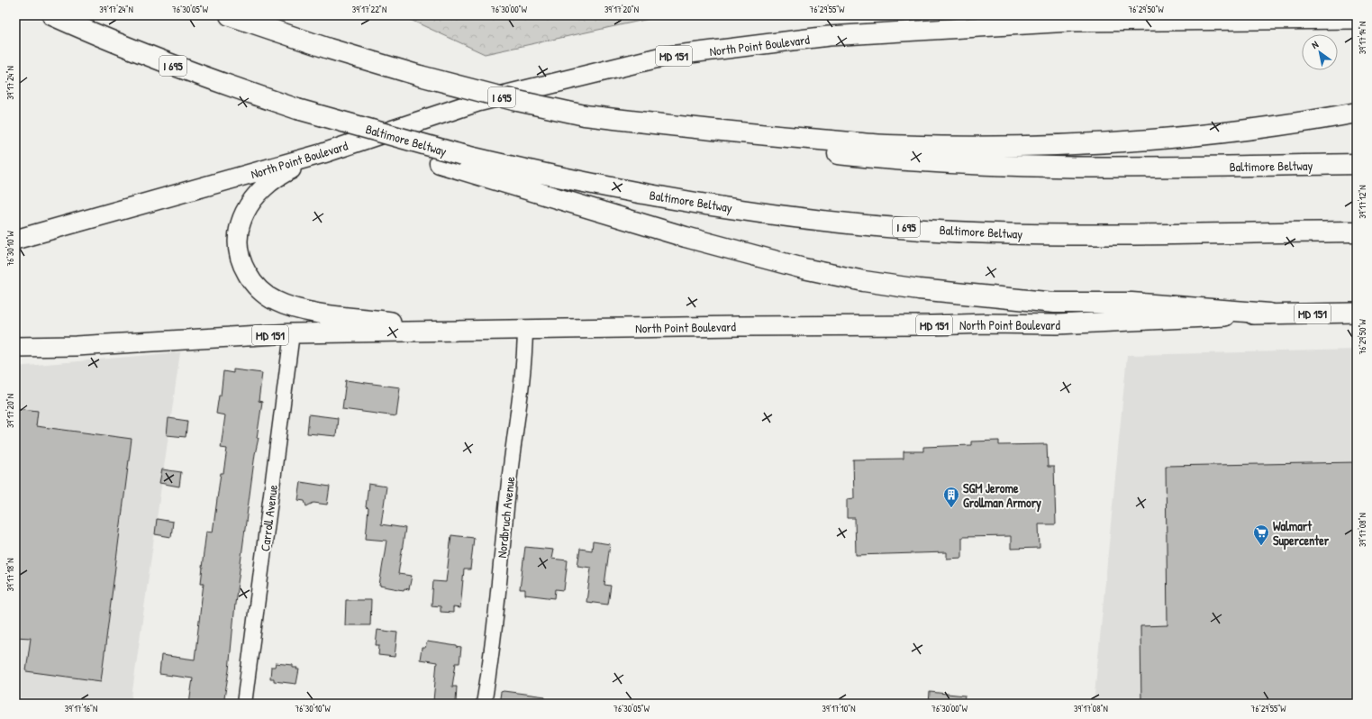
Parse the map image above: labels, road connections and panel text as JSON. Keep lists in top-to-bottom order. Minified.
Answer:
{"streets":{"highway":["I 695","Baltimore Beltway"],"main road":["North Point Boulevard","MD 151"],"street":["Nordbruch Avenue","Carroll Avenue"]},"crossings":[["North Point Boulevard","Nordbruch Avenue"],["North Point Boulevard","Carroll Avenue"]],"places":{"building":["SGM Jerome Grollman Armory"],"supermarket":["Walmart Supercenter"]},"north":"top left","coordinates":["39°17'24\"N","76°30'05\"W","39°17'22\"N","76°30'00\"W","39°17'20\"N","76°29'55\"W","76°29'50\"W","39°17'14\"N","39°17'12\"N","76°30'10\"W","39°17'08\"N","39°17'18\"N","39°17'16\"N","39°17'10\"N"]}
